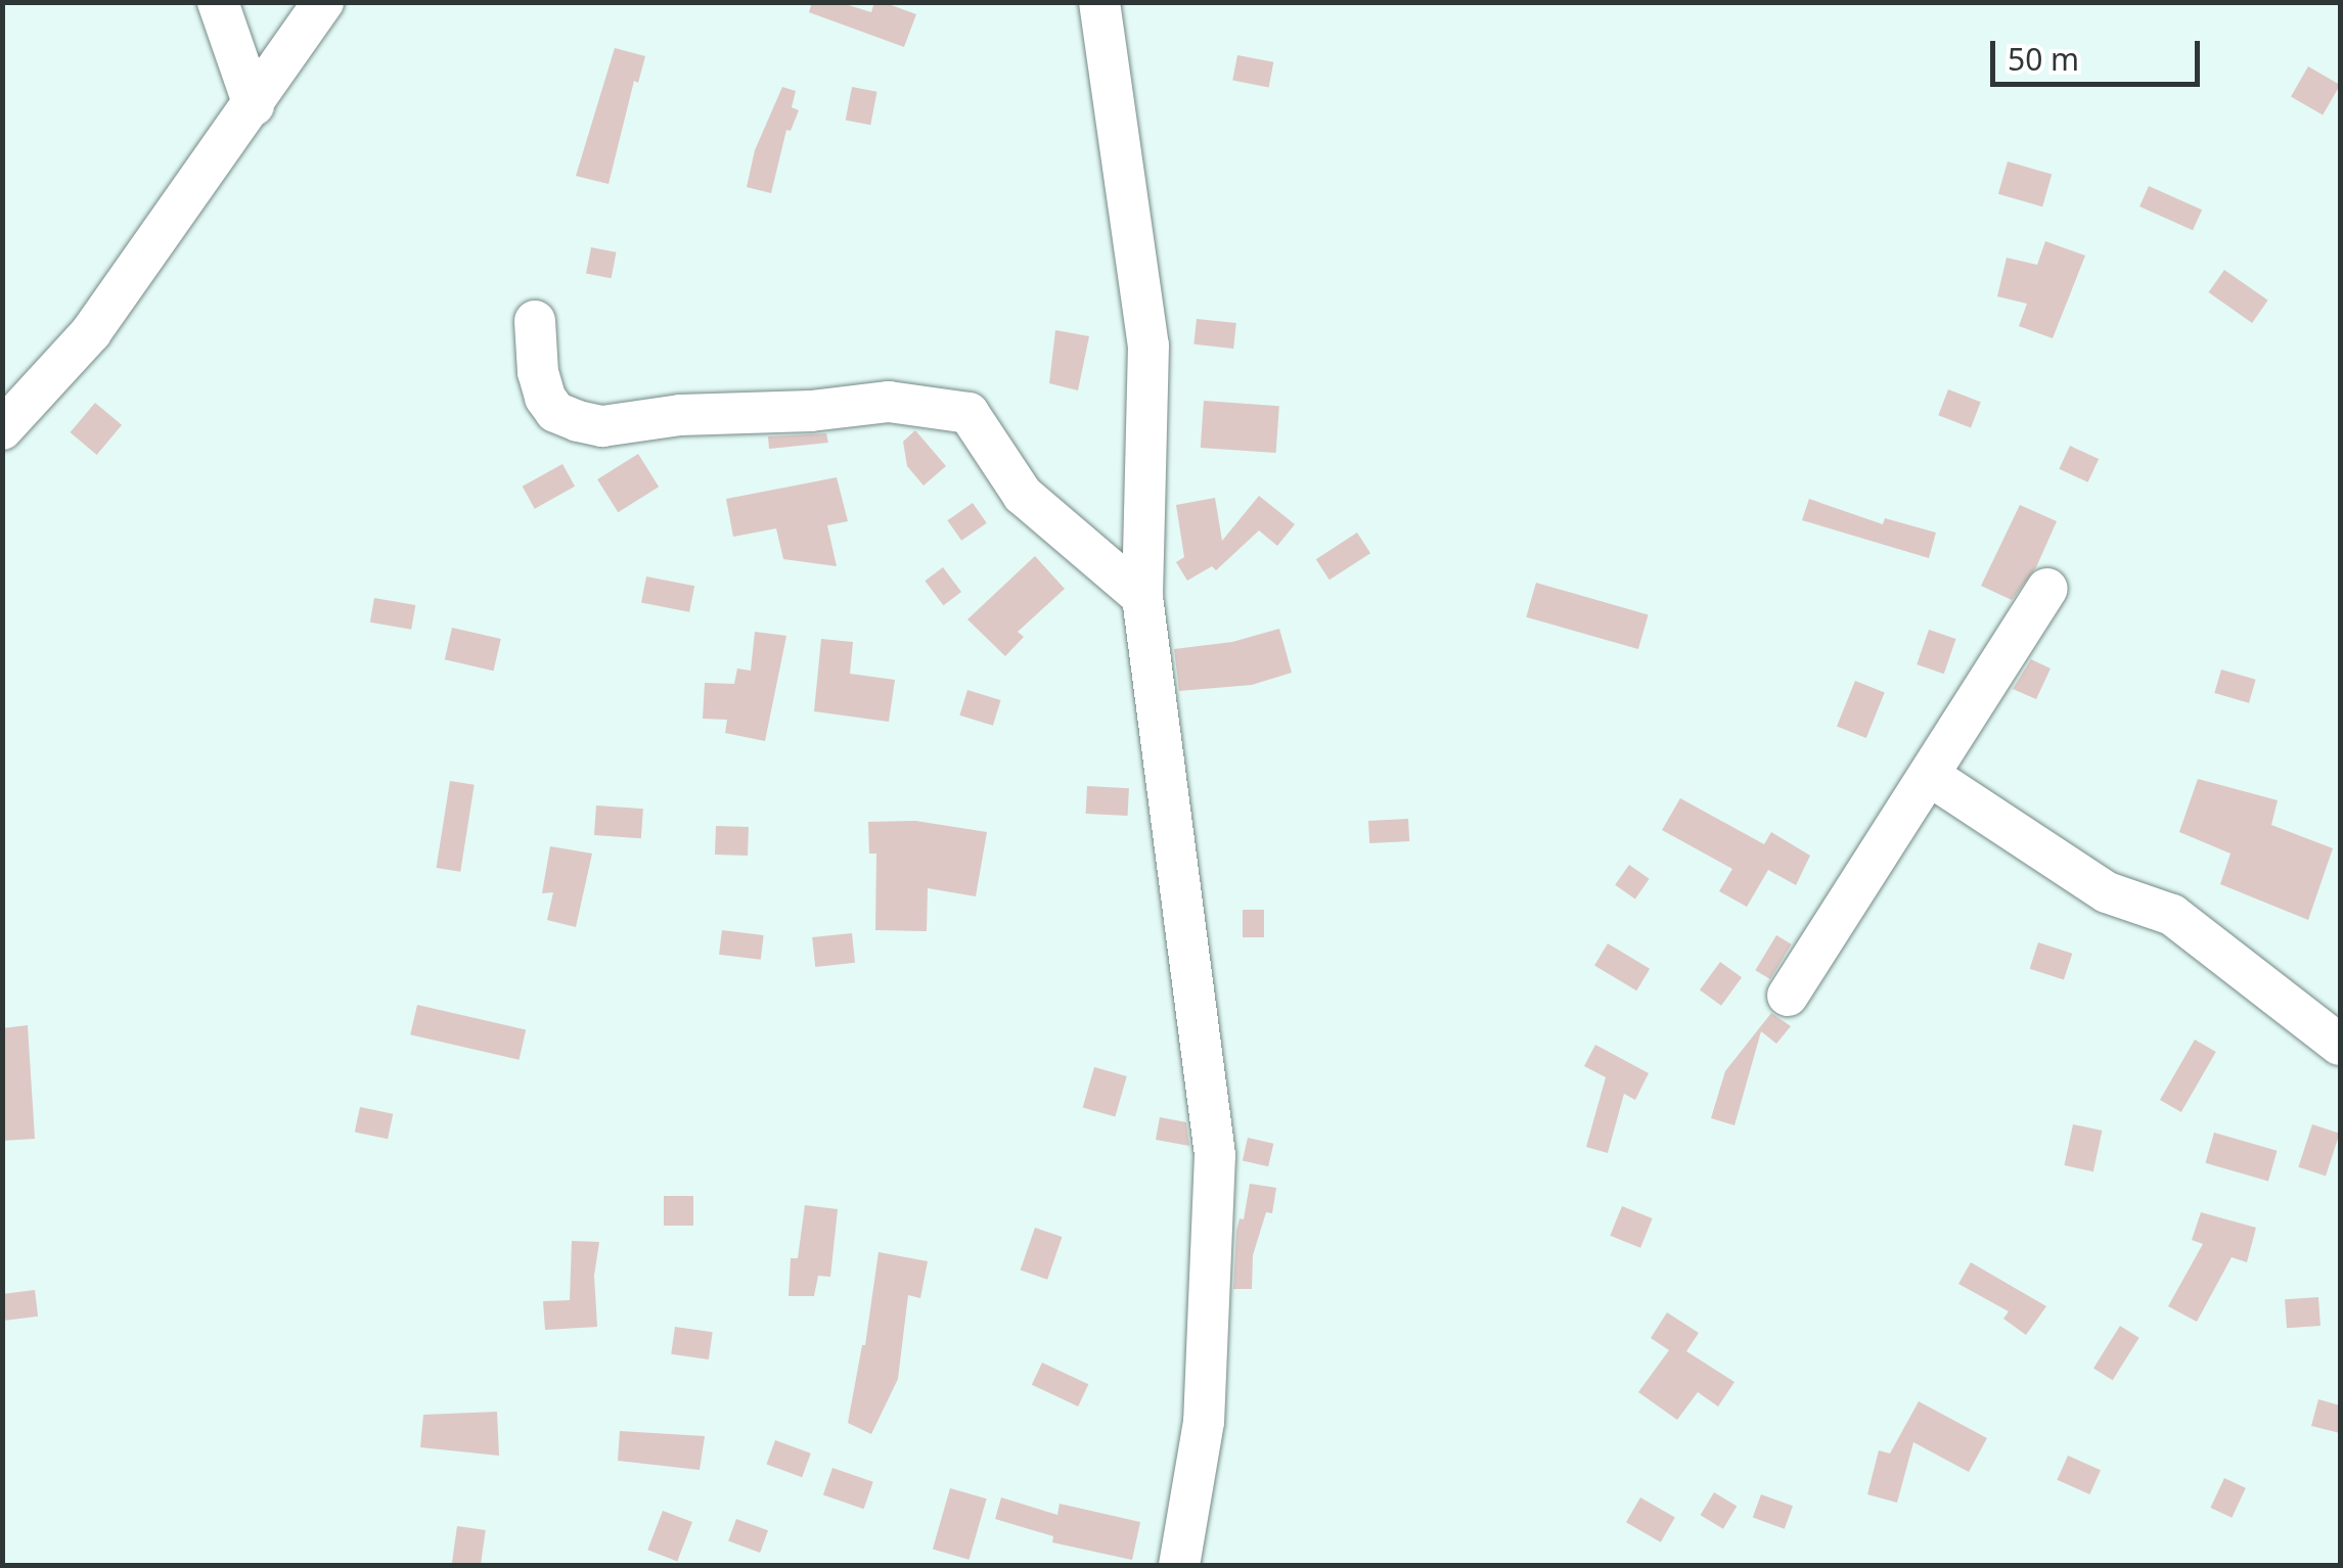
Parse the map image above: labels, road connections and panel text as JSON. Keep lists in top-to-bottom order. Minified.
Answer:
{"scale_bar":"50 m"}
